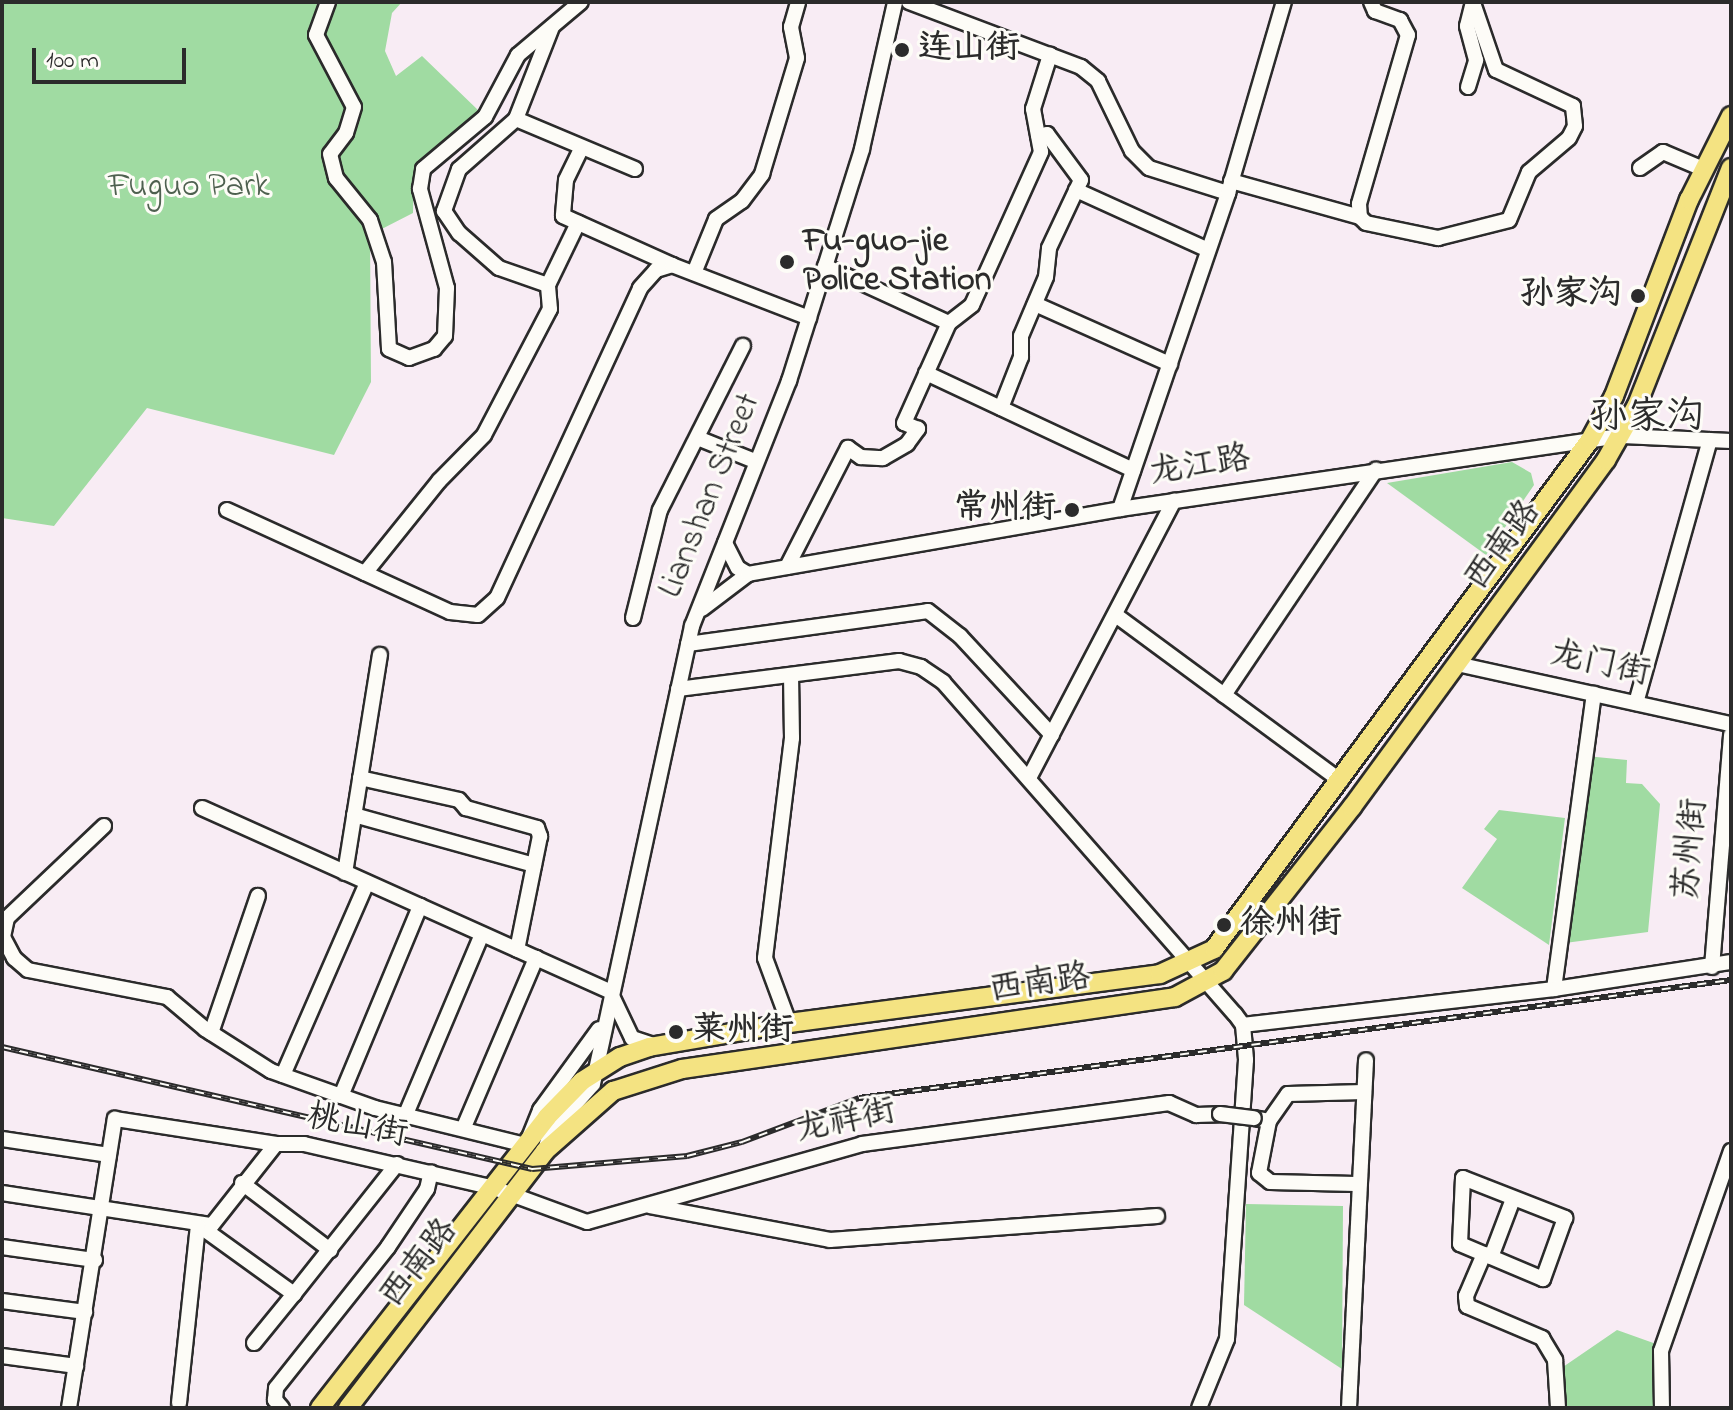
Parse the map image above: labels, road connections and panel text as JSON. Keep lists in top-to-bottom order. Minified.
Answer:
{"streets":{"main road":["西南路"],"street":["龙江路","Lianshan Street","龙门街","苏州街","龙祥街","桃山街"]},"crossings":[["龙江路","Lianshan Street"],["龙江路","西南路"],["西南路","龙门街"],["西南路","龙祥街"],["龙祥街","桃山街"]],"districts":["孙家沟"],"parks":["Fuguo Park"],"places":["连山街","Fu-guo-jie Police Station","孙家沟","常州街","徐州街","莱州街"],"scale_bar":"100 m"}
